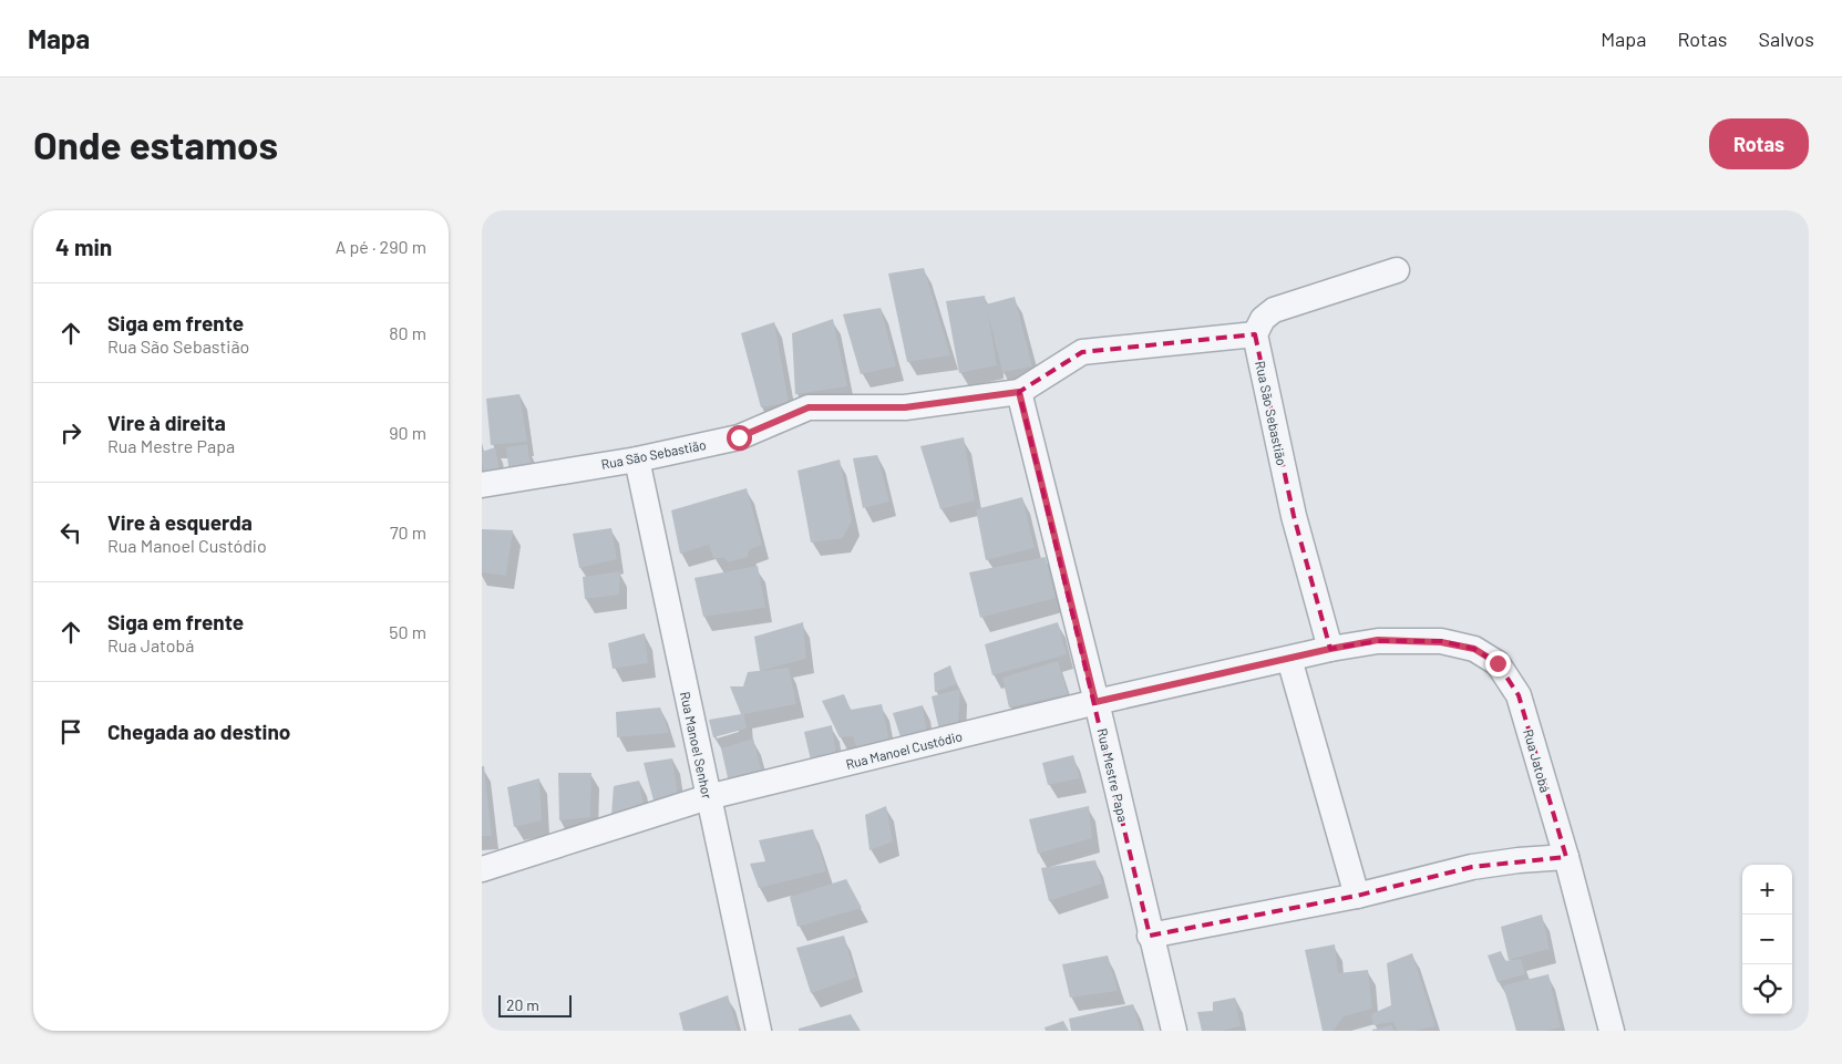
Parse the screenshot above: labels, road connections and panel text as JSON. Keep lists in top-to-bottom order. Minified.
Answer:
{"streets":{"street":["Rua São Sebastião","Rua Manoel Senhor","Rua Manoel Custódio","Rua Jatobá","Rua Mestre Papa"]},"crossings":[["Rua São Sebastião","Rua Manoel Senhor"],["Rua São Sebastião","Rua Manoel Custódio"],["Rua São Sebastião","Rua Jatobá"],["Rua São Sebastião","Rua Mestre Papa"],["Rua Manoel Senhor","Rua Manoel Custódio"],["Rua Manoel Custódio","Rua Jatobá"],["Rua Manoel Custódio","Rua Mestre Papa"]],"scale_bar":"20 m","page":{"header":"Mapa","nav":["Mapa","Rotas","Salvos"],"buttons":"Rotas","title":"Onde estamos","heading":["4 min","A pé · 290 m"],"list":[["Siga em frente","Rua São Sebastião","80 m"],["Vire à direita","Rua Mestre Papa","90 m"],["Vire à esquerda","Rua Manoel Custódio","70 m"],["Siga em frente","Rua Jatobá","50 m"],"Chegada ao destino"],"map_buttons":["+","−"],"scale":"20 m"}}
